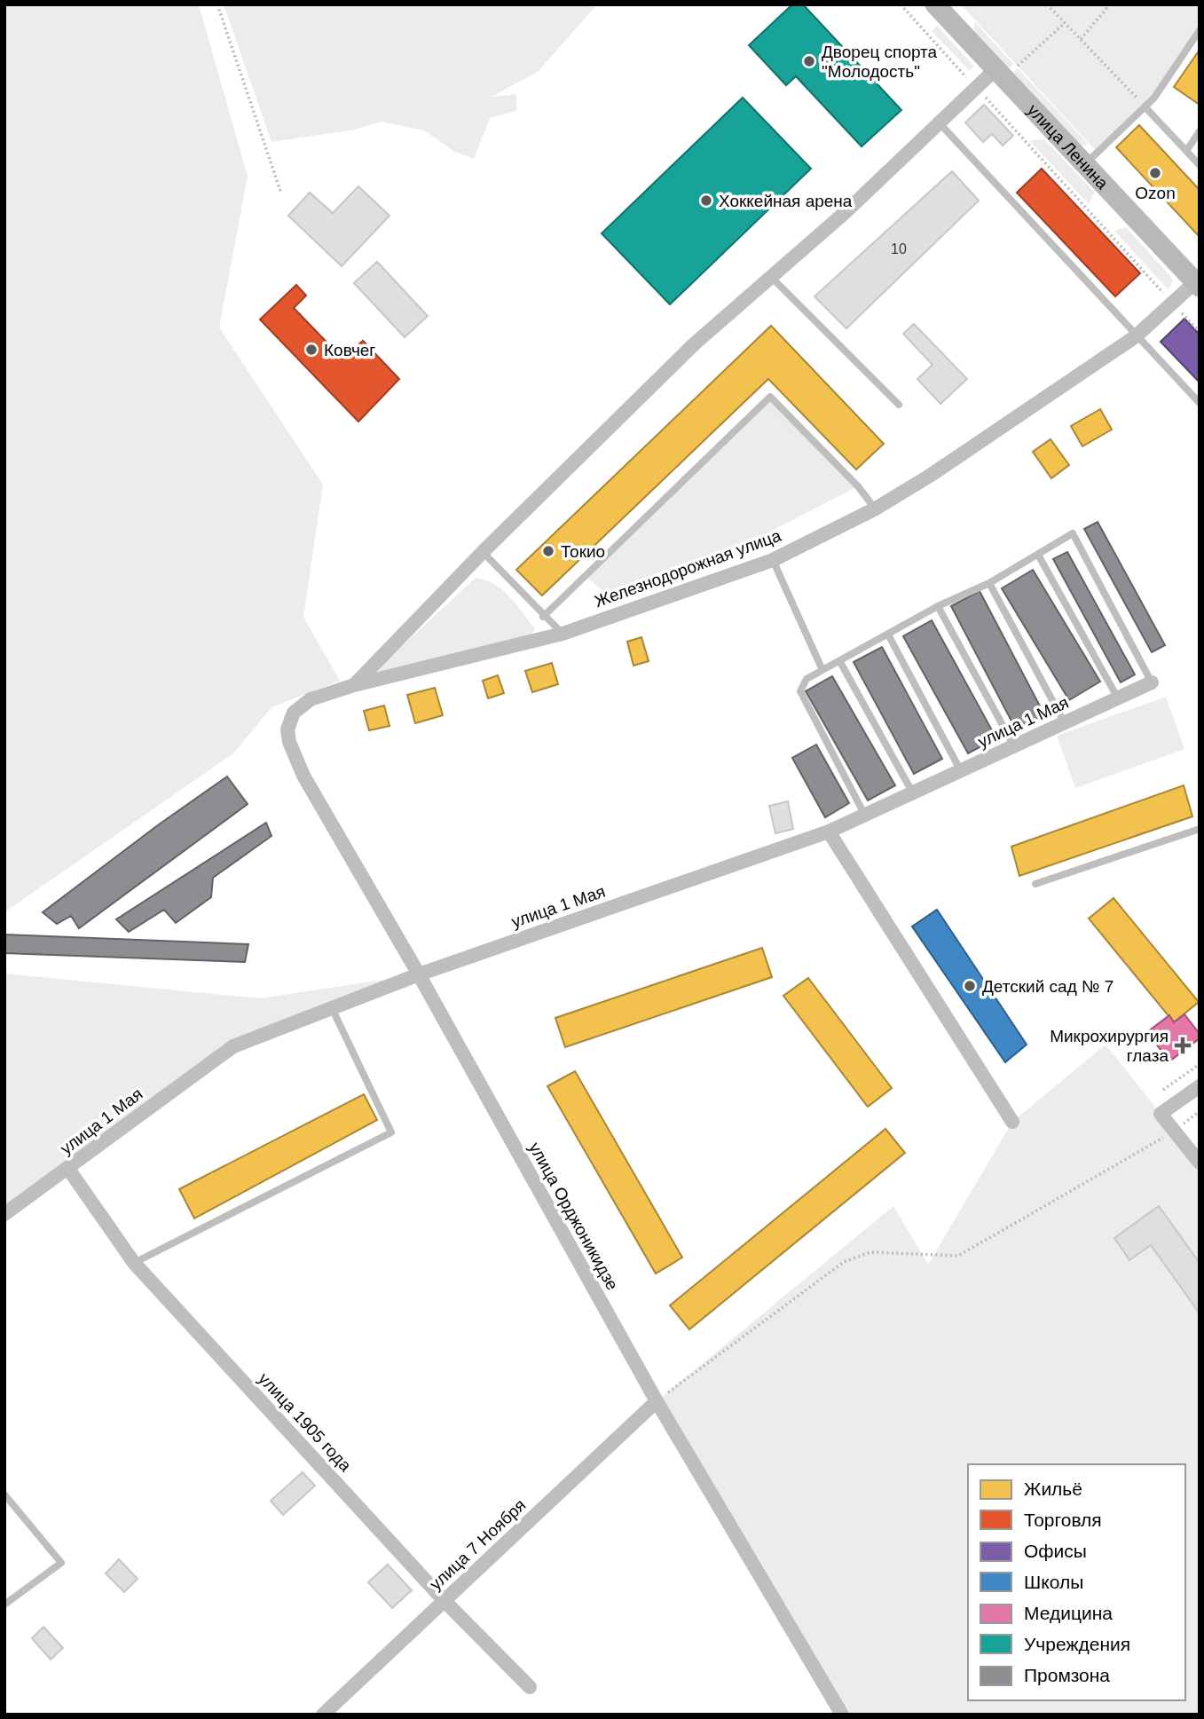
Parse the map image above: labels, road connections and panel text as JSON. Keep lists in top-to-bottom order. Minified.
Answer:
{"streets":{"main road":["улица Ленина"],"street":["Железнодорожная улица","улица 1 Мая","улица Орджоникидзе","улица 1905 года","улица 7 Ноября"]},"crossings":[["улица Ленина","Железнодорожная улица"],["Железнодорожная улица","улица Орджоникидзе"],["улица 1 Мая","улица Орджоникидзе"],["улица 1 Мая","улица 1905 года"],["улица Орджоникидзе","улица 7 Ноября"],["улица 1905 года","улица 7 Ноября"]],"places":{"other":["Дворец спорта \"Молодость\"","Ozon","Хоккейная арена","Ковчег","Токио","Детский сад № 7"],"health":["Микрохирургия глаза"]},"house_numbers":["10"],"legend":["Жильё","Торговля","Офисы","Школы","Медицина","Учреждения","Промзона"]}
